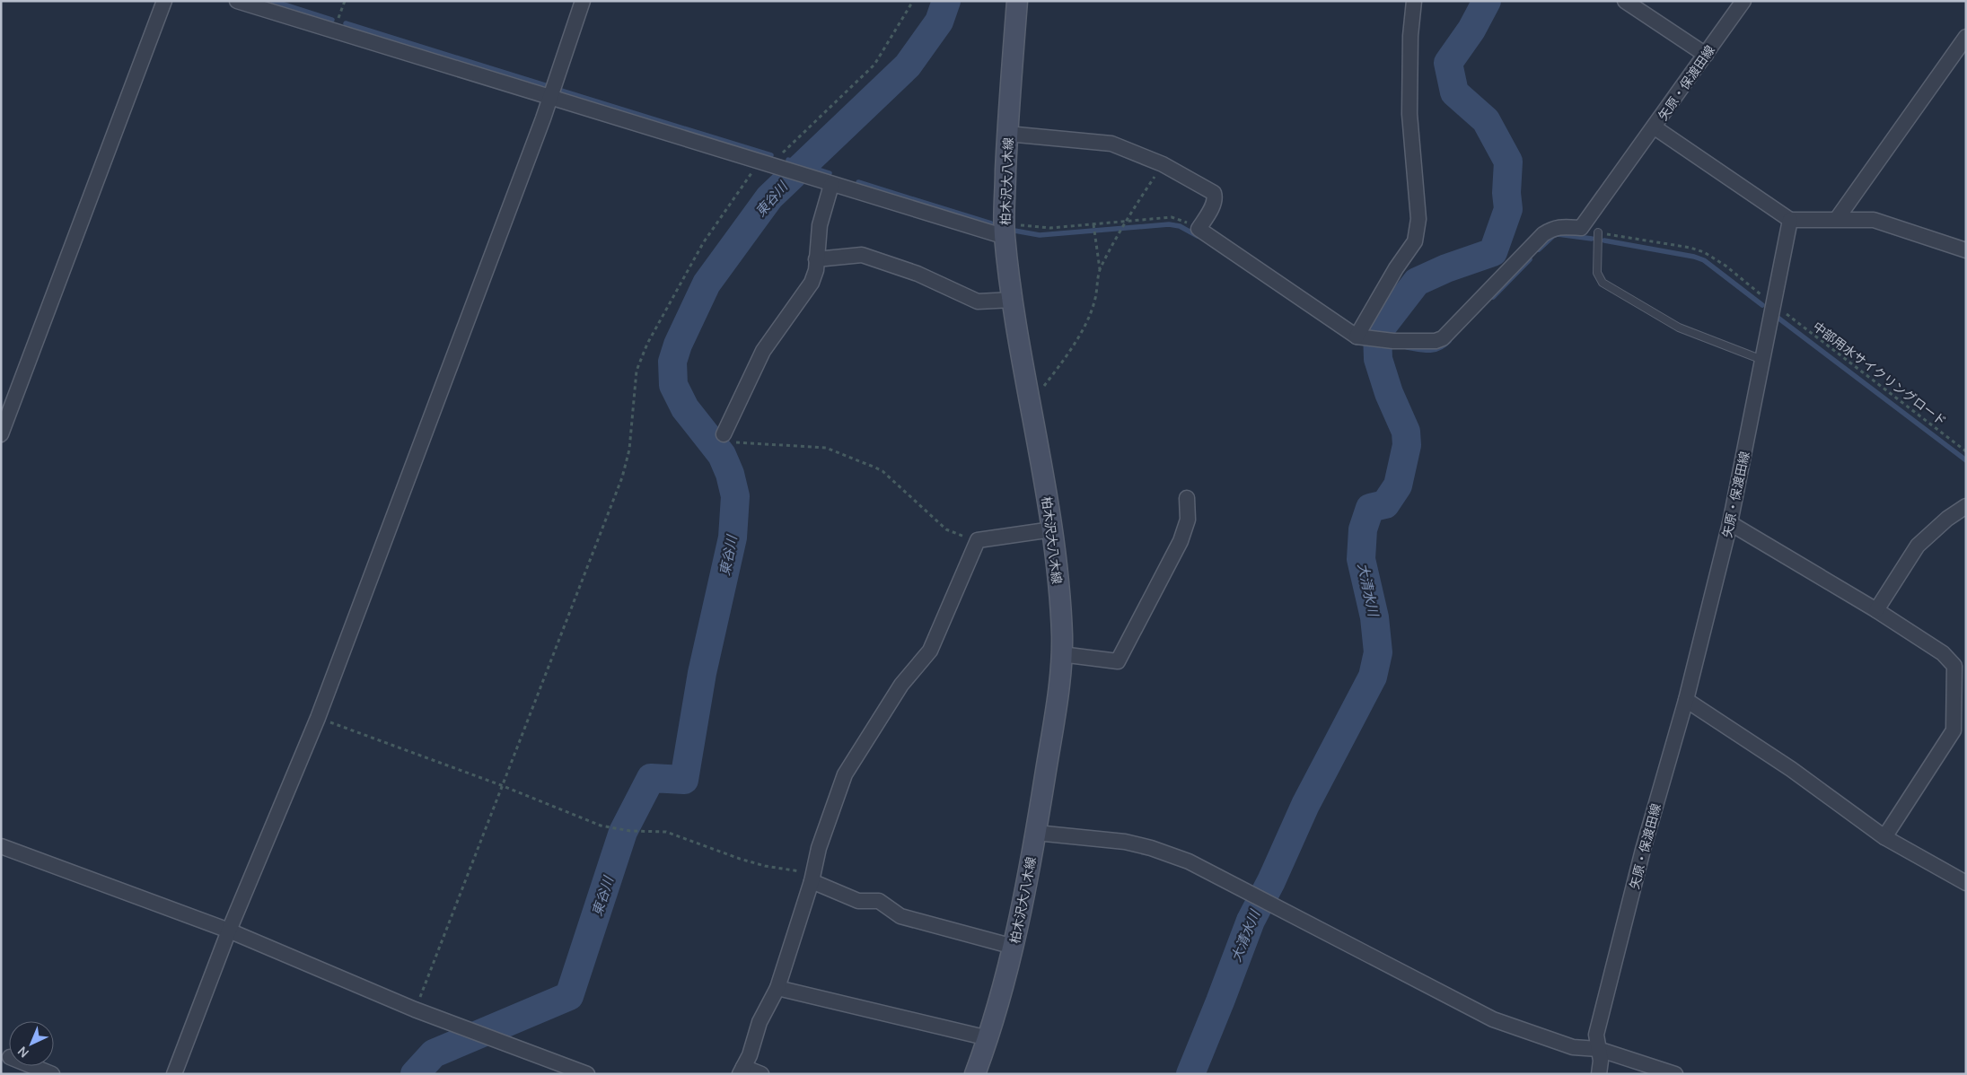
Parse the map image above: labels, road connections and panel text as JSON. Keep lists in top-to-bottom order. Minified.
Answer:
{"streets":{"main road":["柏木沢大八木線"],"street":["矢原・保渡田線"],"path":["中部用水サイクリングロード"]},"water":["東谷川","大清水川"],"north":"bottom left"}
